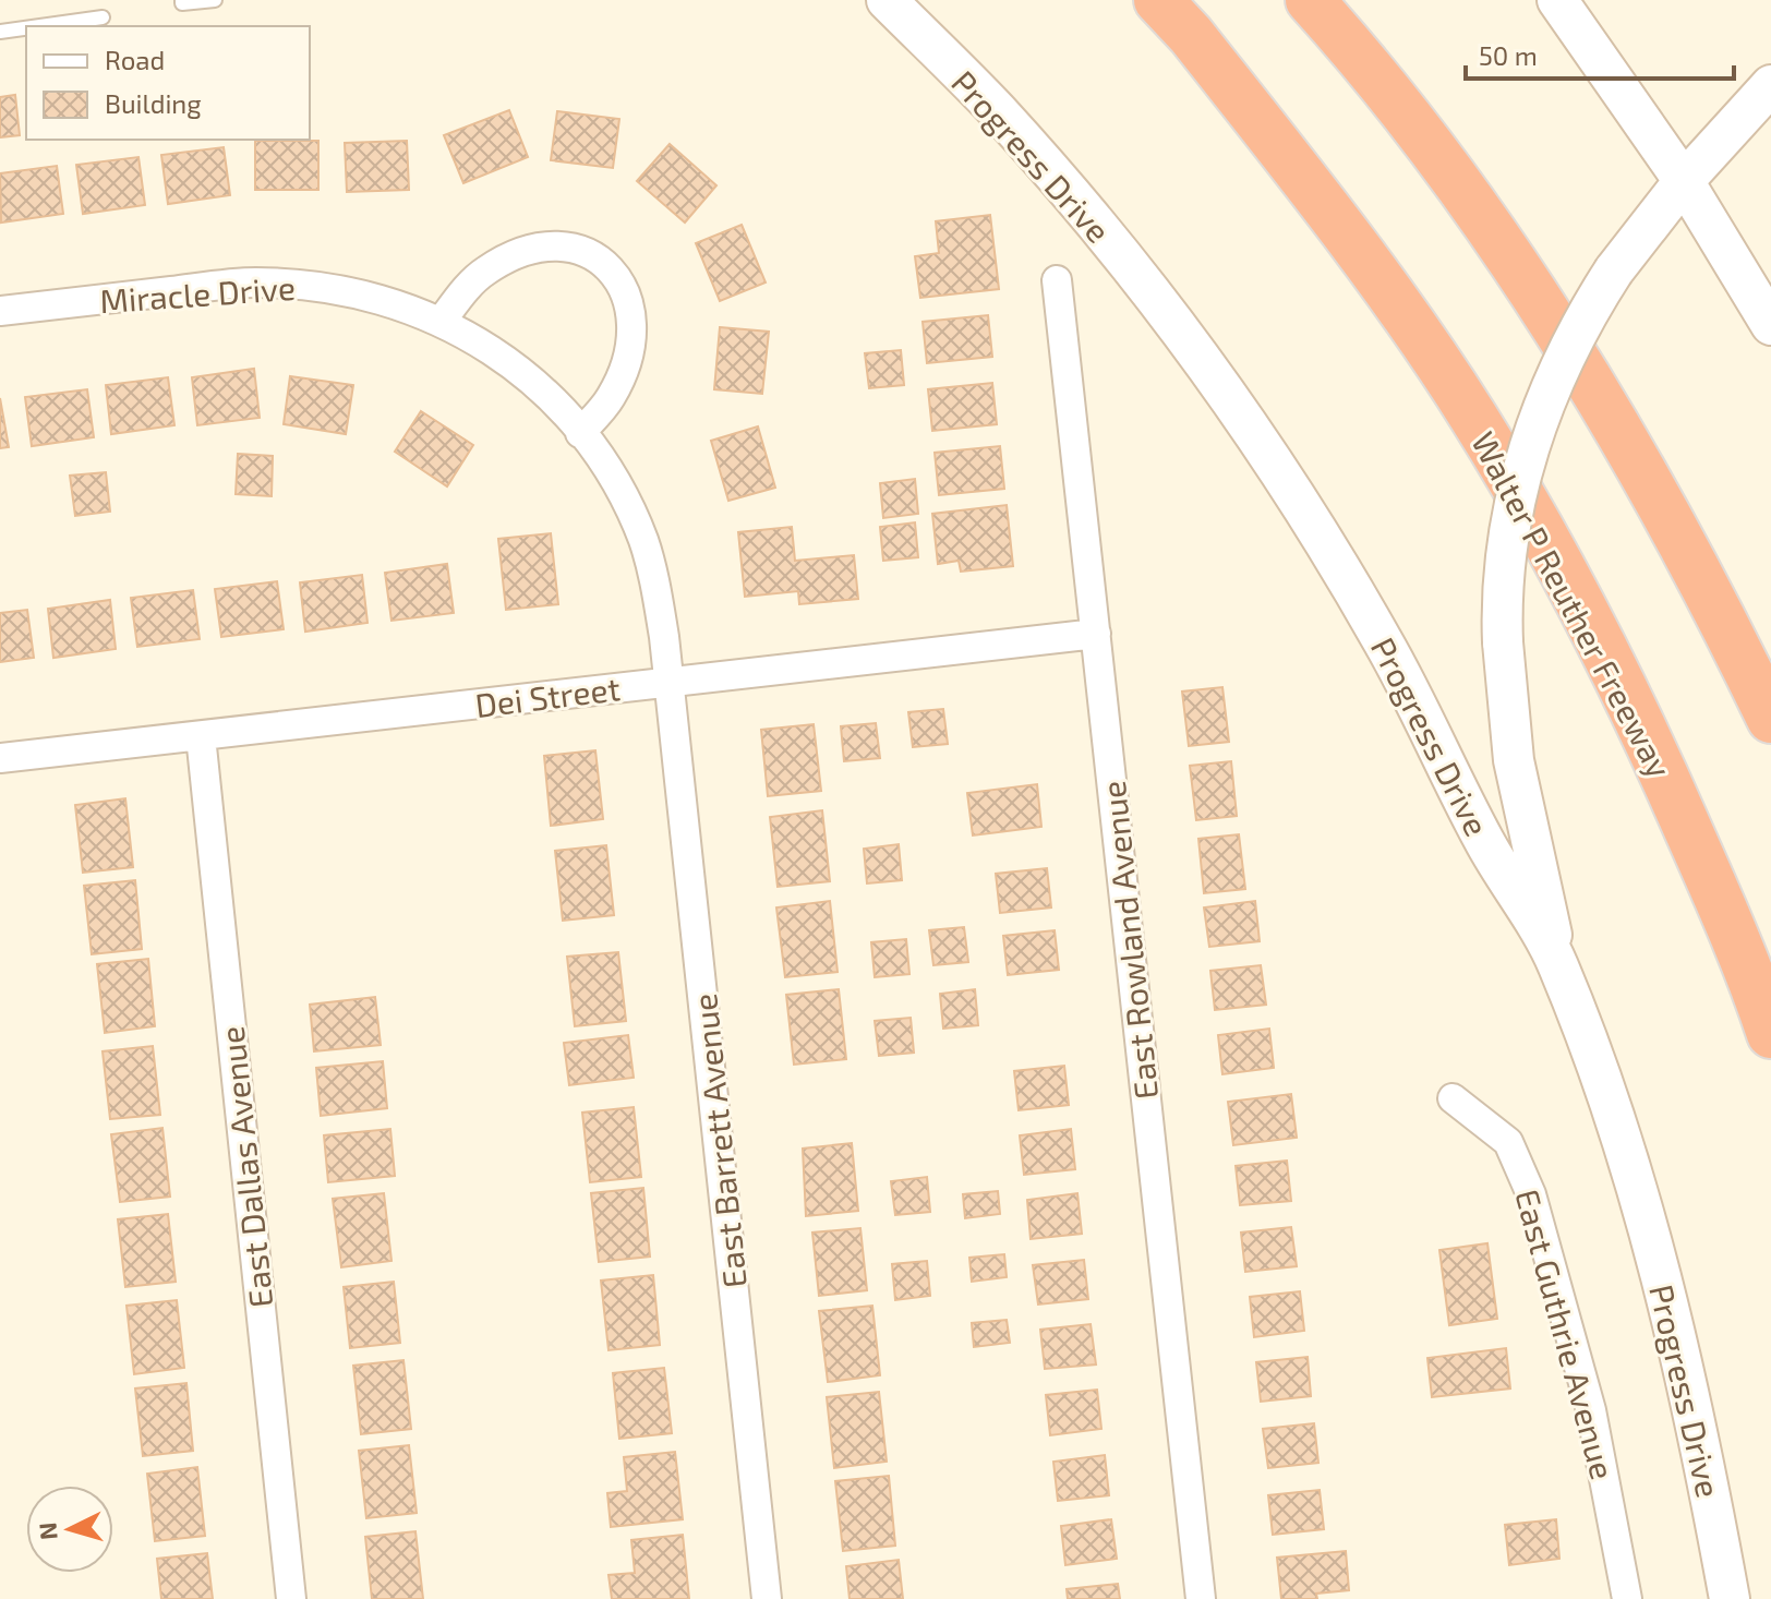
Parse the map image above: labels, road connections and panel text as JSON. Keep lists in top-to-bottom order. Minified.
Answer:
{"streets":{"highway":["Walter P Reuther Freeway"],"main road":["Progress Drive"],"street":["Miracle Drive","Dei Street","East Rowland Avenue","East Barrett Avenue","East Dallas Avenue","East Guthrie Avenue"]},"crossings":[["Miracle Drive","Dei Street"],["Miracle Drive","East Barrett Avenue"],["Dei Street","East Rowland Avenue"],["Dei Street","East Barrett Avenue"],["Dei Street","East Dallas Avenue"]],"legend":["Road","Building"],"scale_bar":"50 m","north":"left"}
